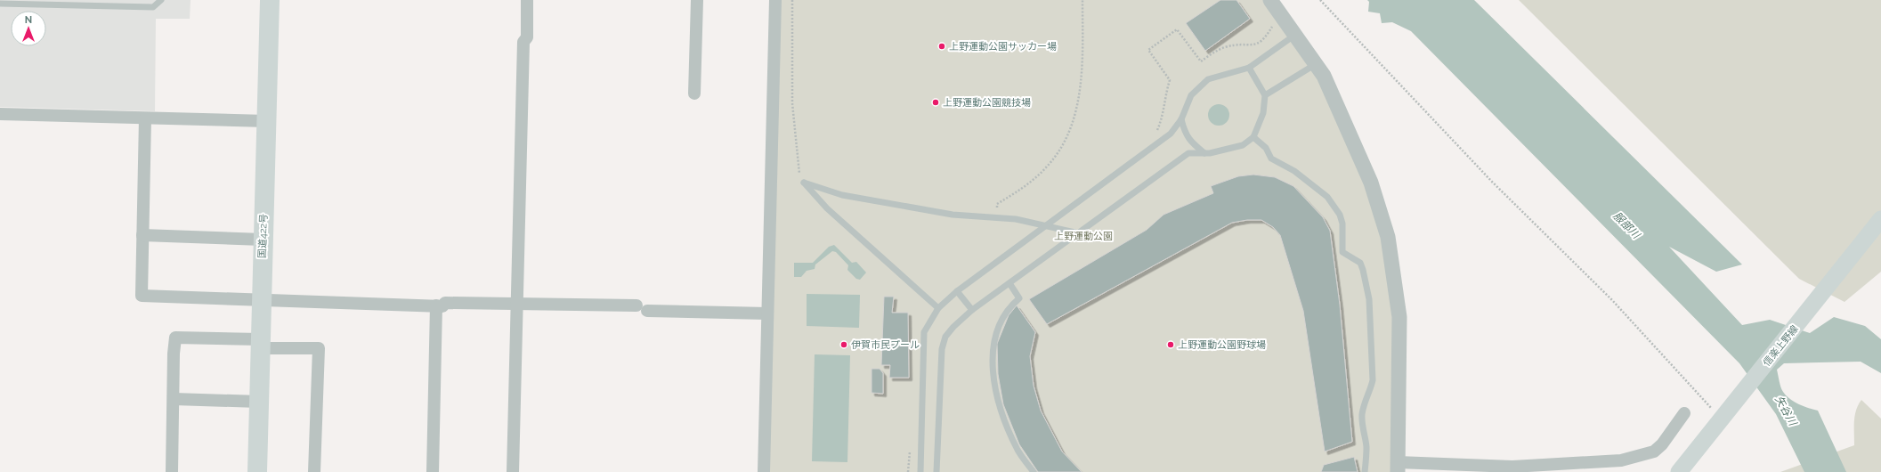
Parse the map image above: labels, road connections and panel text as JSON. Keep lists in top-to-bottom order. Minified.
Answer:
{"streets":{"highway":["国道422号"],"main road":["信楽上野線"]},"water":["服部川","矢谷川"],"parks":["上野運動公園"],"places":["上野運動公園サッカー場","上野運動公園競技場","伊賀市民プール","上野運動公園野球場"],"north":"top"}
